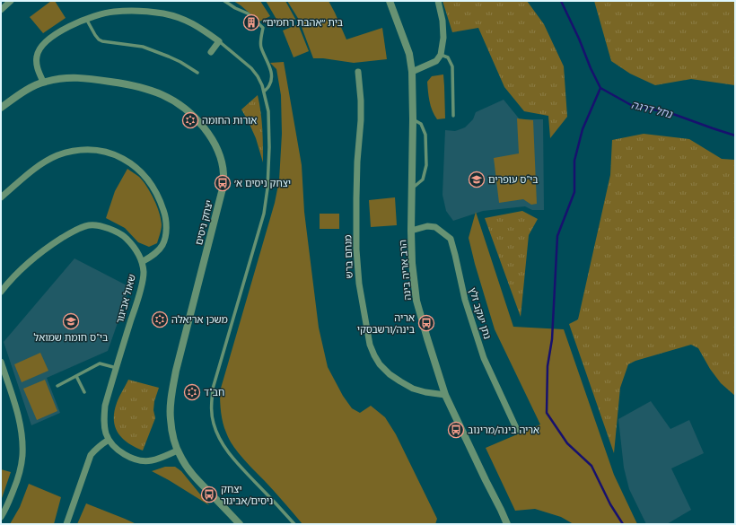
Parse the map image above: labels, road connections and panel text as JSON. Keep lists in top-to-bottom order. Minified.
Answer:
{"streets":{"street":["יצחק ניסים","מנחם ברש","הרב אריה בינה","שאול אביגור","נתן יעקב זלץ"]},"crossings":[["מנחם ברש","הרב אריה בינה"],["הרב אריה בינה","נתן יעקב זלץ"]],"water":["נחל דרגה"],"places":{"building":["בית ״אהבת רחמים״"],"synagogue":["אורות החומה","משכן אריאלה","חב\"ד"],"school or university":["בי\"ס עופרים","בי\"ס חומת שמואל"],"bus stop":["יצחק ניסים א׳","אריה בינה/ורשבסקי","אריה בינה/מרינוב","יצחק ניסים/אביגור"]}}
